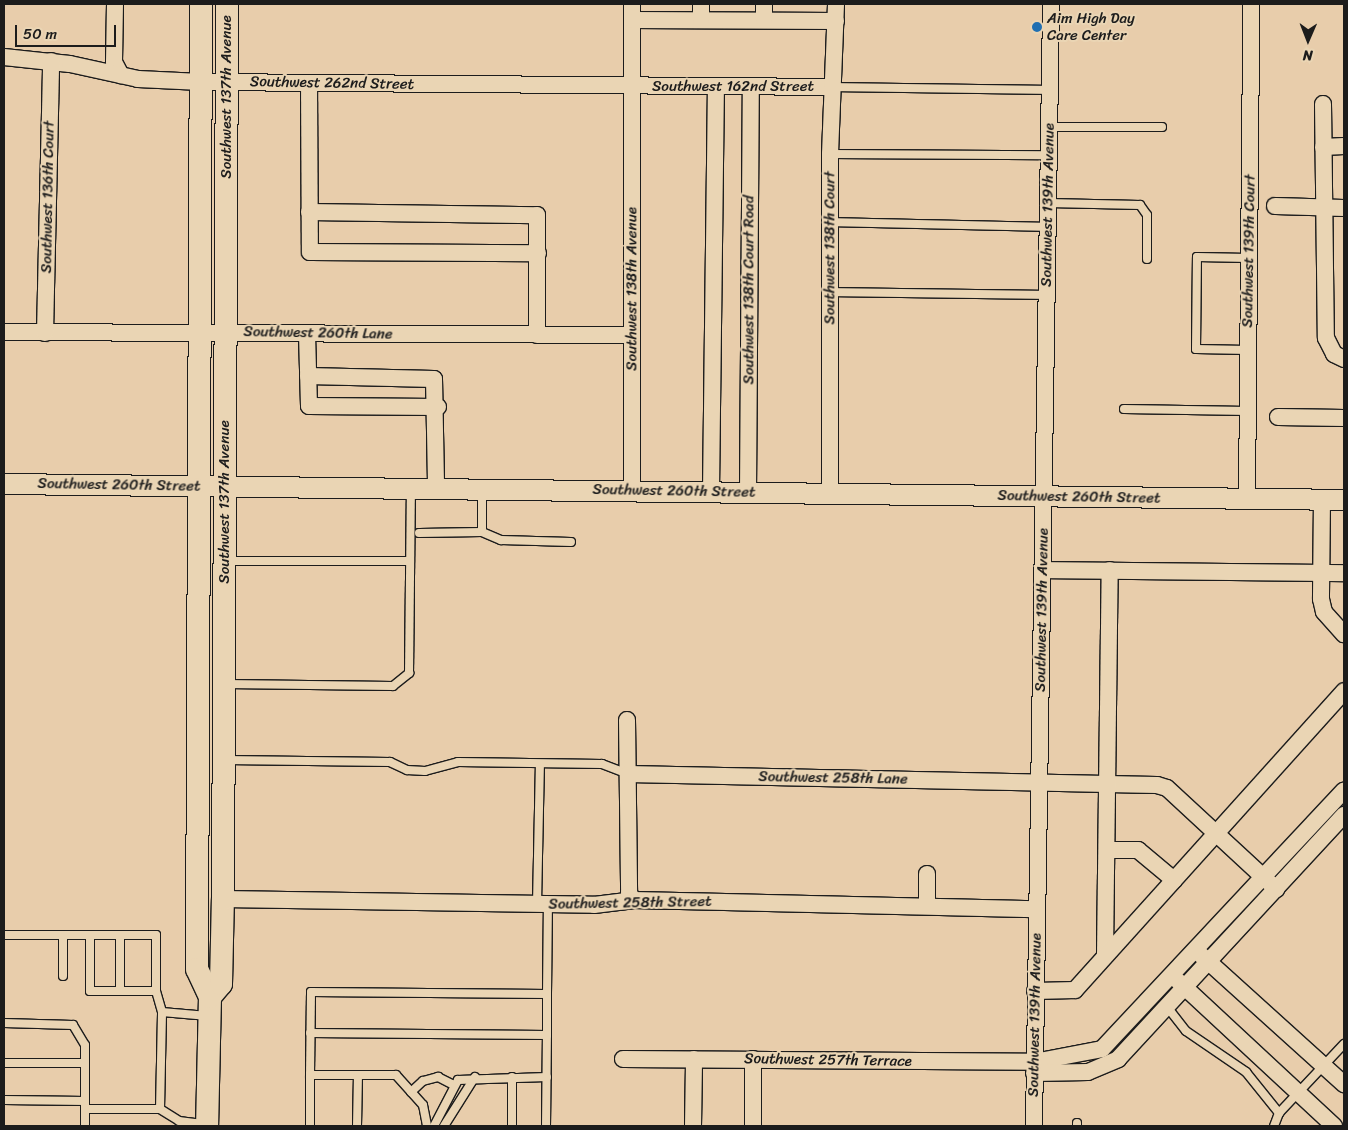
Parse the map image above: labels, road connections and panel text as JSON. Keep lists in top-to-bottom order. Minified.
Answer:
{"streets":{"main road":["Southwest 137th Avenue"],"street":["Southwest 262nd Street","Southwest 162nd Street","Southwest 136th Court","Southwest 139th Avenue","Southwest 138th Court","Southwest 139th Court","Southwest 138th Avenue","Southwest 138th Court Road","Southwest 260th Lane","Southwest 260th Street","Southwest 258th Lane","Southwest 258th Street","Southwest 257th Terrace"]},"crossings":[["Southwest 262nd Street","Southwest 162nd Street"],["Southwest 262nd Street","Southwest 137th Avenue"],["Southwest 262nd Street","Southwest 136th Court"],["Southwest 262nd Street","Southwest 138th Avenue"],["Southwest 162nd Street","Southwest 138th Court"],["Southwest 162nd Street","Southwest 138th Avenue"],["Southwest 162nd Street","Southwest 138th Court Road"],["Southwest 137th Avenue","Southwest 260th Lane"],["Southwest 137th Avenue","Southwest 260th Street"],["Southwest 137th Avenue","Southwest 258th Street"],["Southwest 136th Court","Southwest 260th Lane"],["Southwest 139th Avenue","Southwest 260th Street"],["Southwest 139th Avenue","Southwest 258th Lane"],["Southwest 139th Avenue","Southwest 258th Street"],["Southwest 139th Avenue","Southwest 257th Terrace"],["Southwest 138th Court","Southwest 260th Street"],["Southwest 139th Court","Southwest 260th Street"],["Southwest 138th Avenue","Southwest 260th Lane"],["Southwest 138th Avenue","Southwest 260th Street"],["Southwest 138th Court Road","Southwest 260th Street"]],"places":["Aim High Day Care Center"],"scale_bar":"50 m","north":"bottom"}
